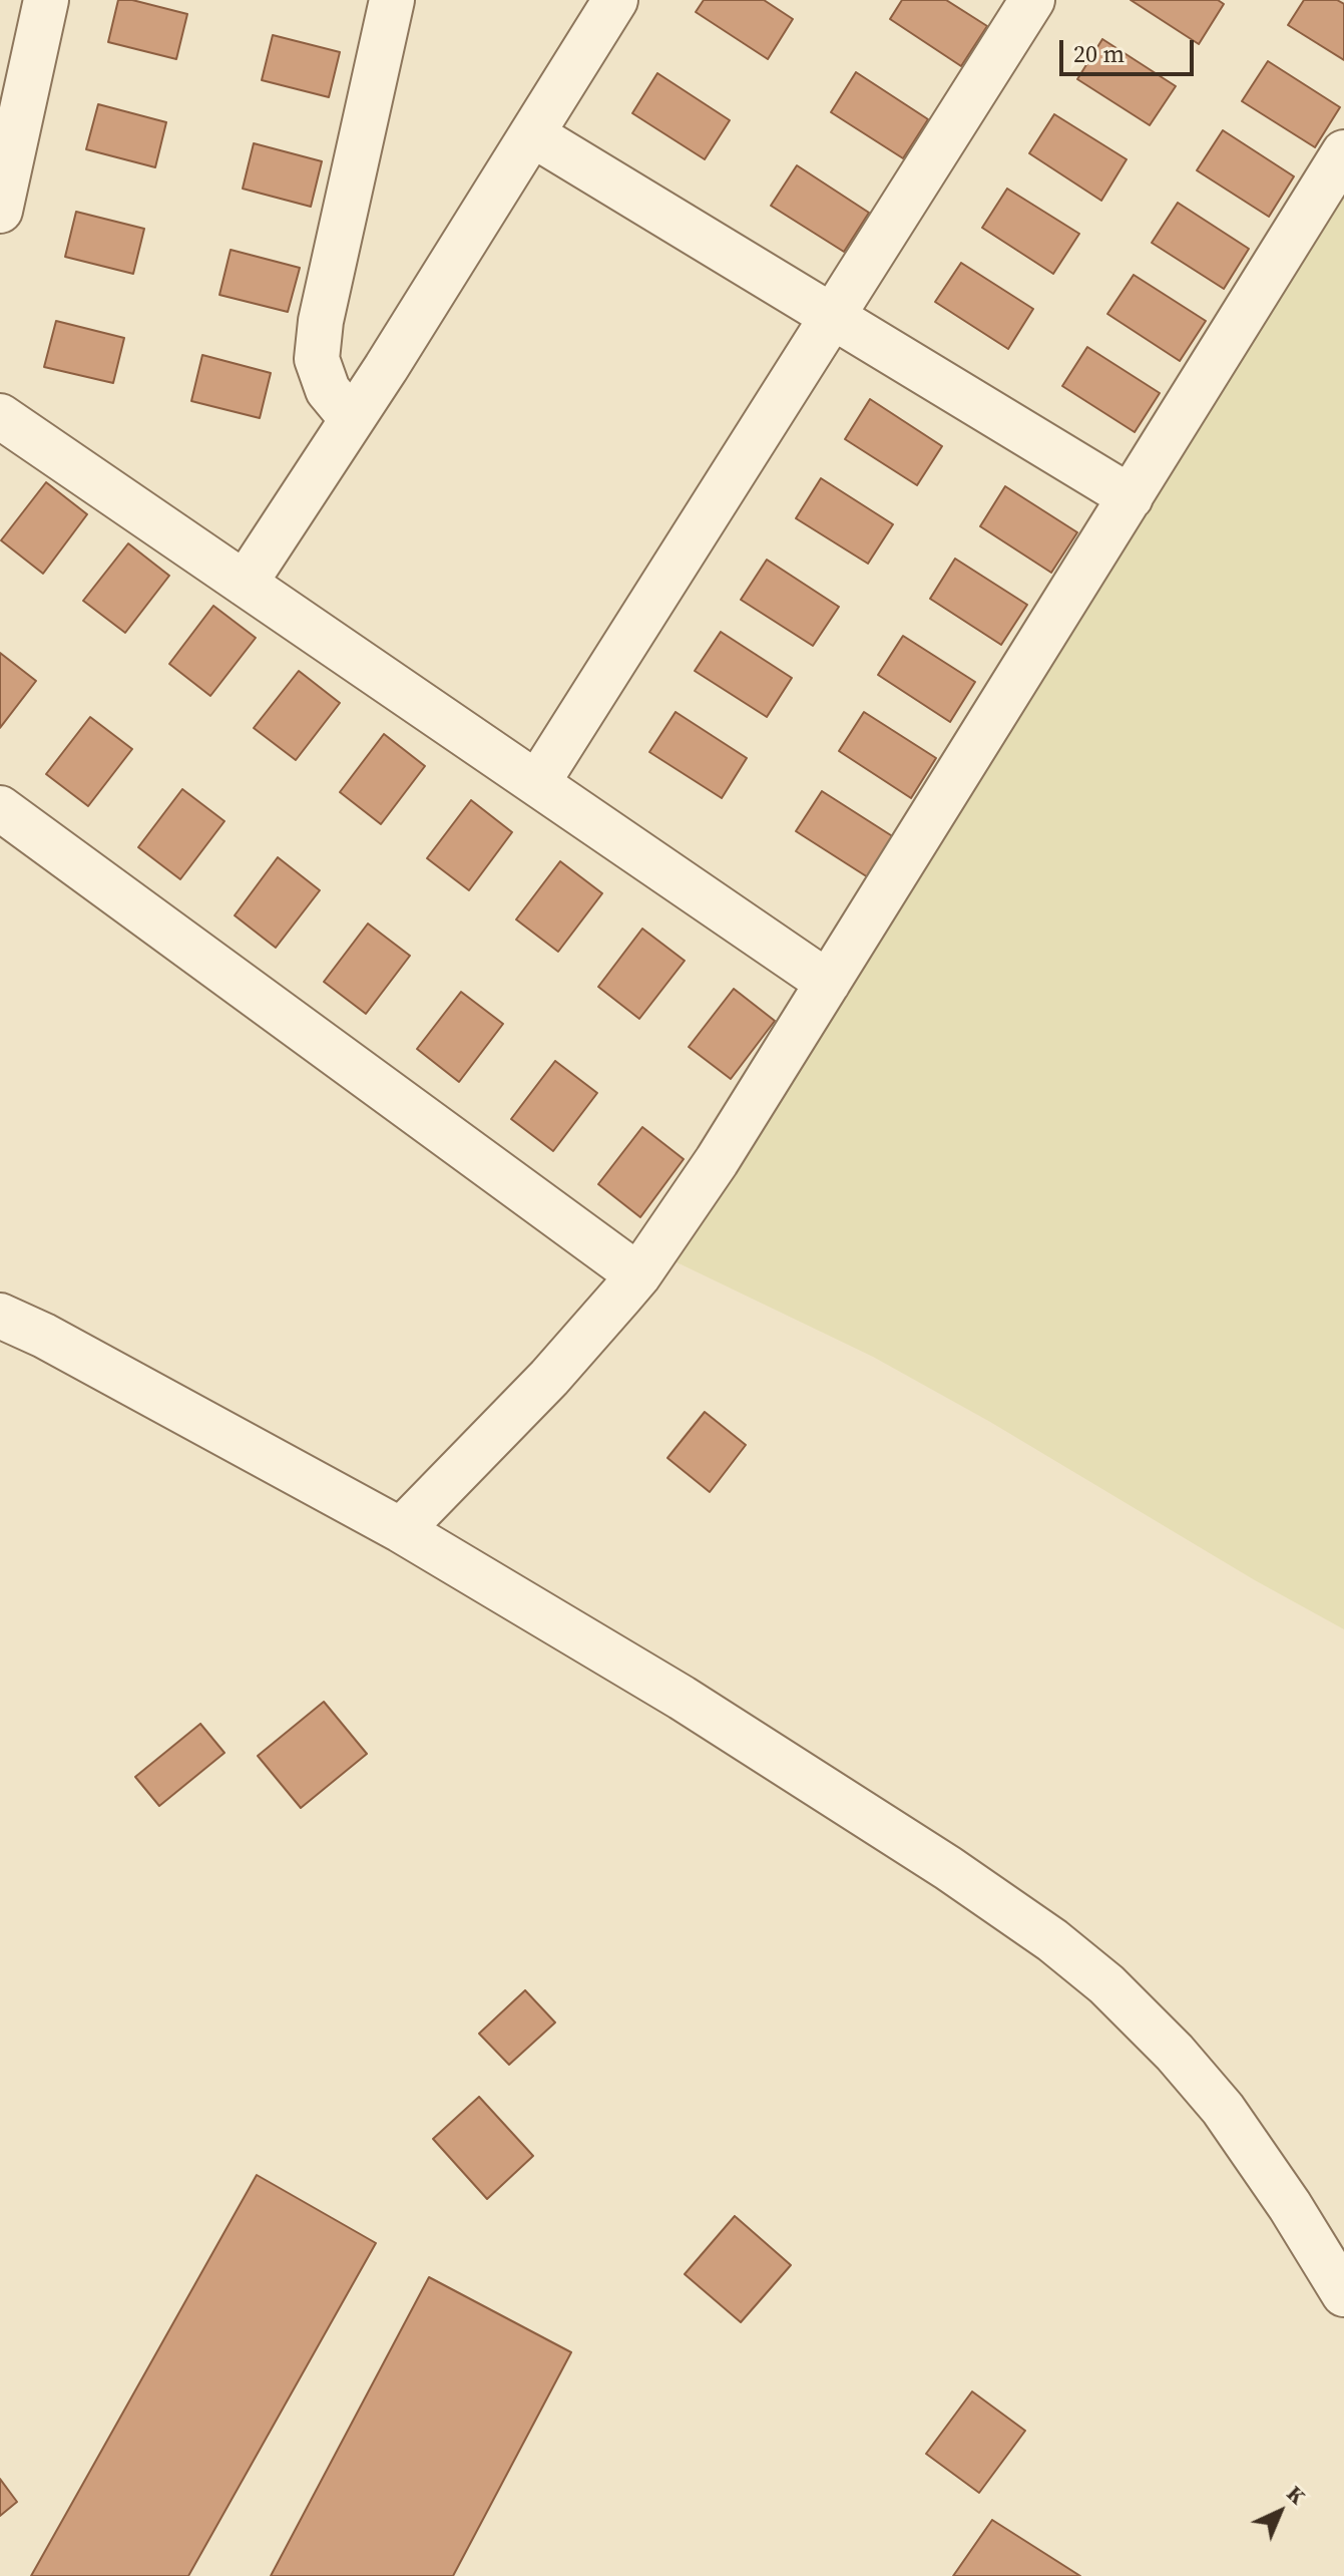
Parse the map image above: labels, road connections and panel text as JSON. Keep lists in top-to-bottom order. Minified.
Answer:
{"scale_bar":"20 m","north":"top right"}
